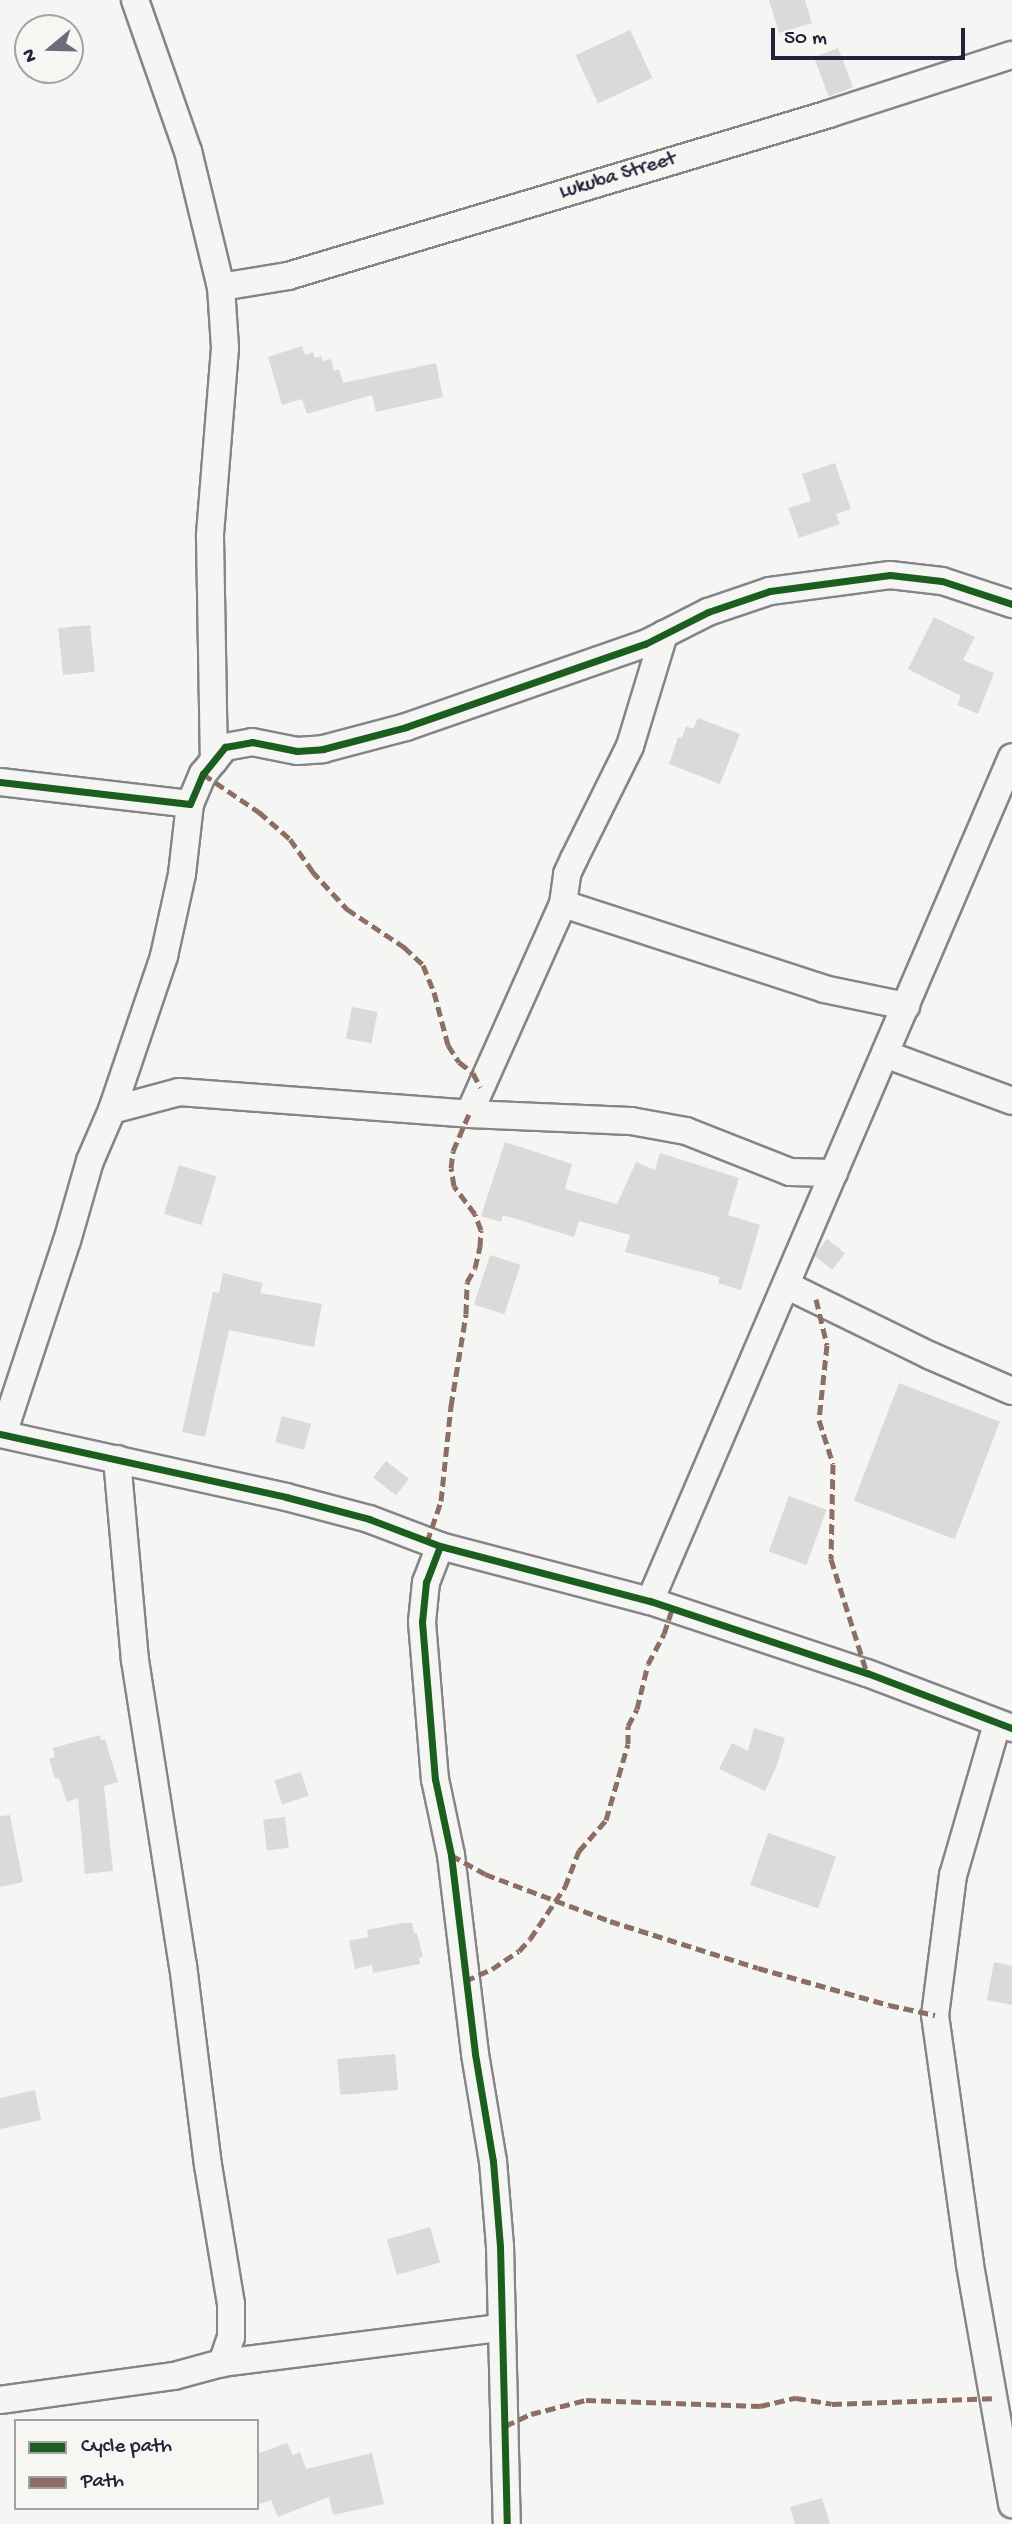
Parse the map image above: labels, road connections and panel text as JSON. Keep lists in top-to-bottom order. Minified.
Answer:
{"streets":{"street":["Lukuba Street"]},"legend":["Cycle path","Path"],"scale_bar":"50 m","north":"left"}
